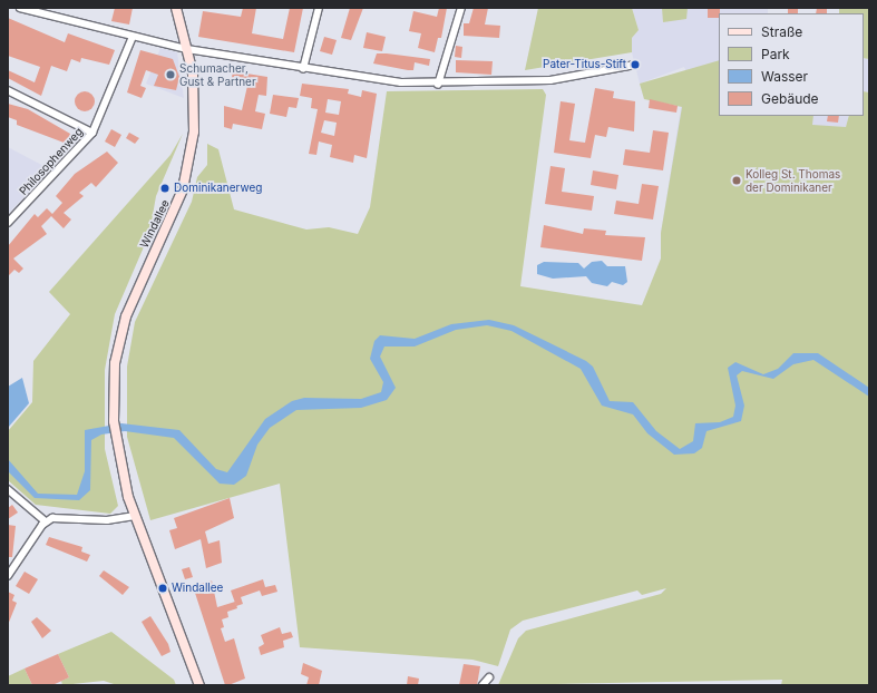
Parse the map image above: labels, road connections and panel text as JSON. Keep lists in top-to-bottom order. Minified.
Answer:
{"streets":{"main road":["Windallee"],"street":["Philosophenweg"]},"places":["Pater-Titus-Stift","Schumacher, Gust & Partner","Kolleg St. Thomas der Dominikaner","Dominikanerweg","Windallee"],"legend":["Straße","Park","Wasser","Gebäude"]}
